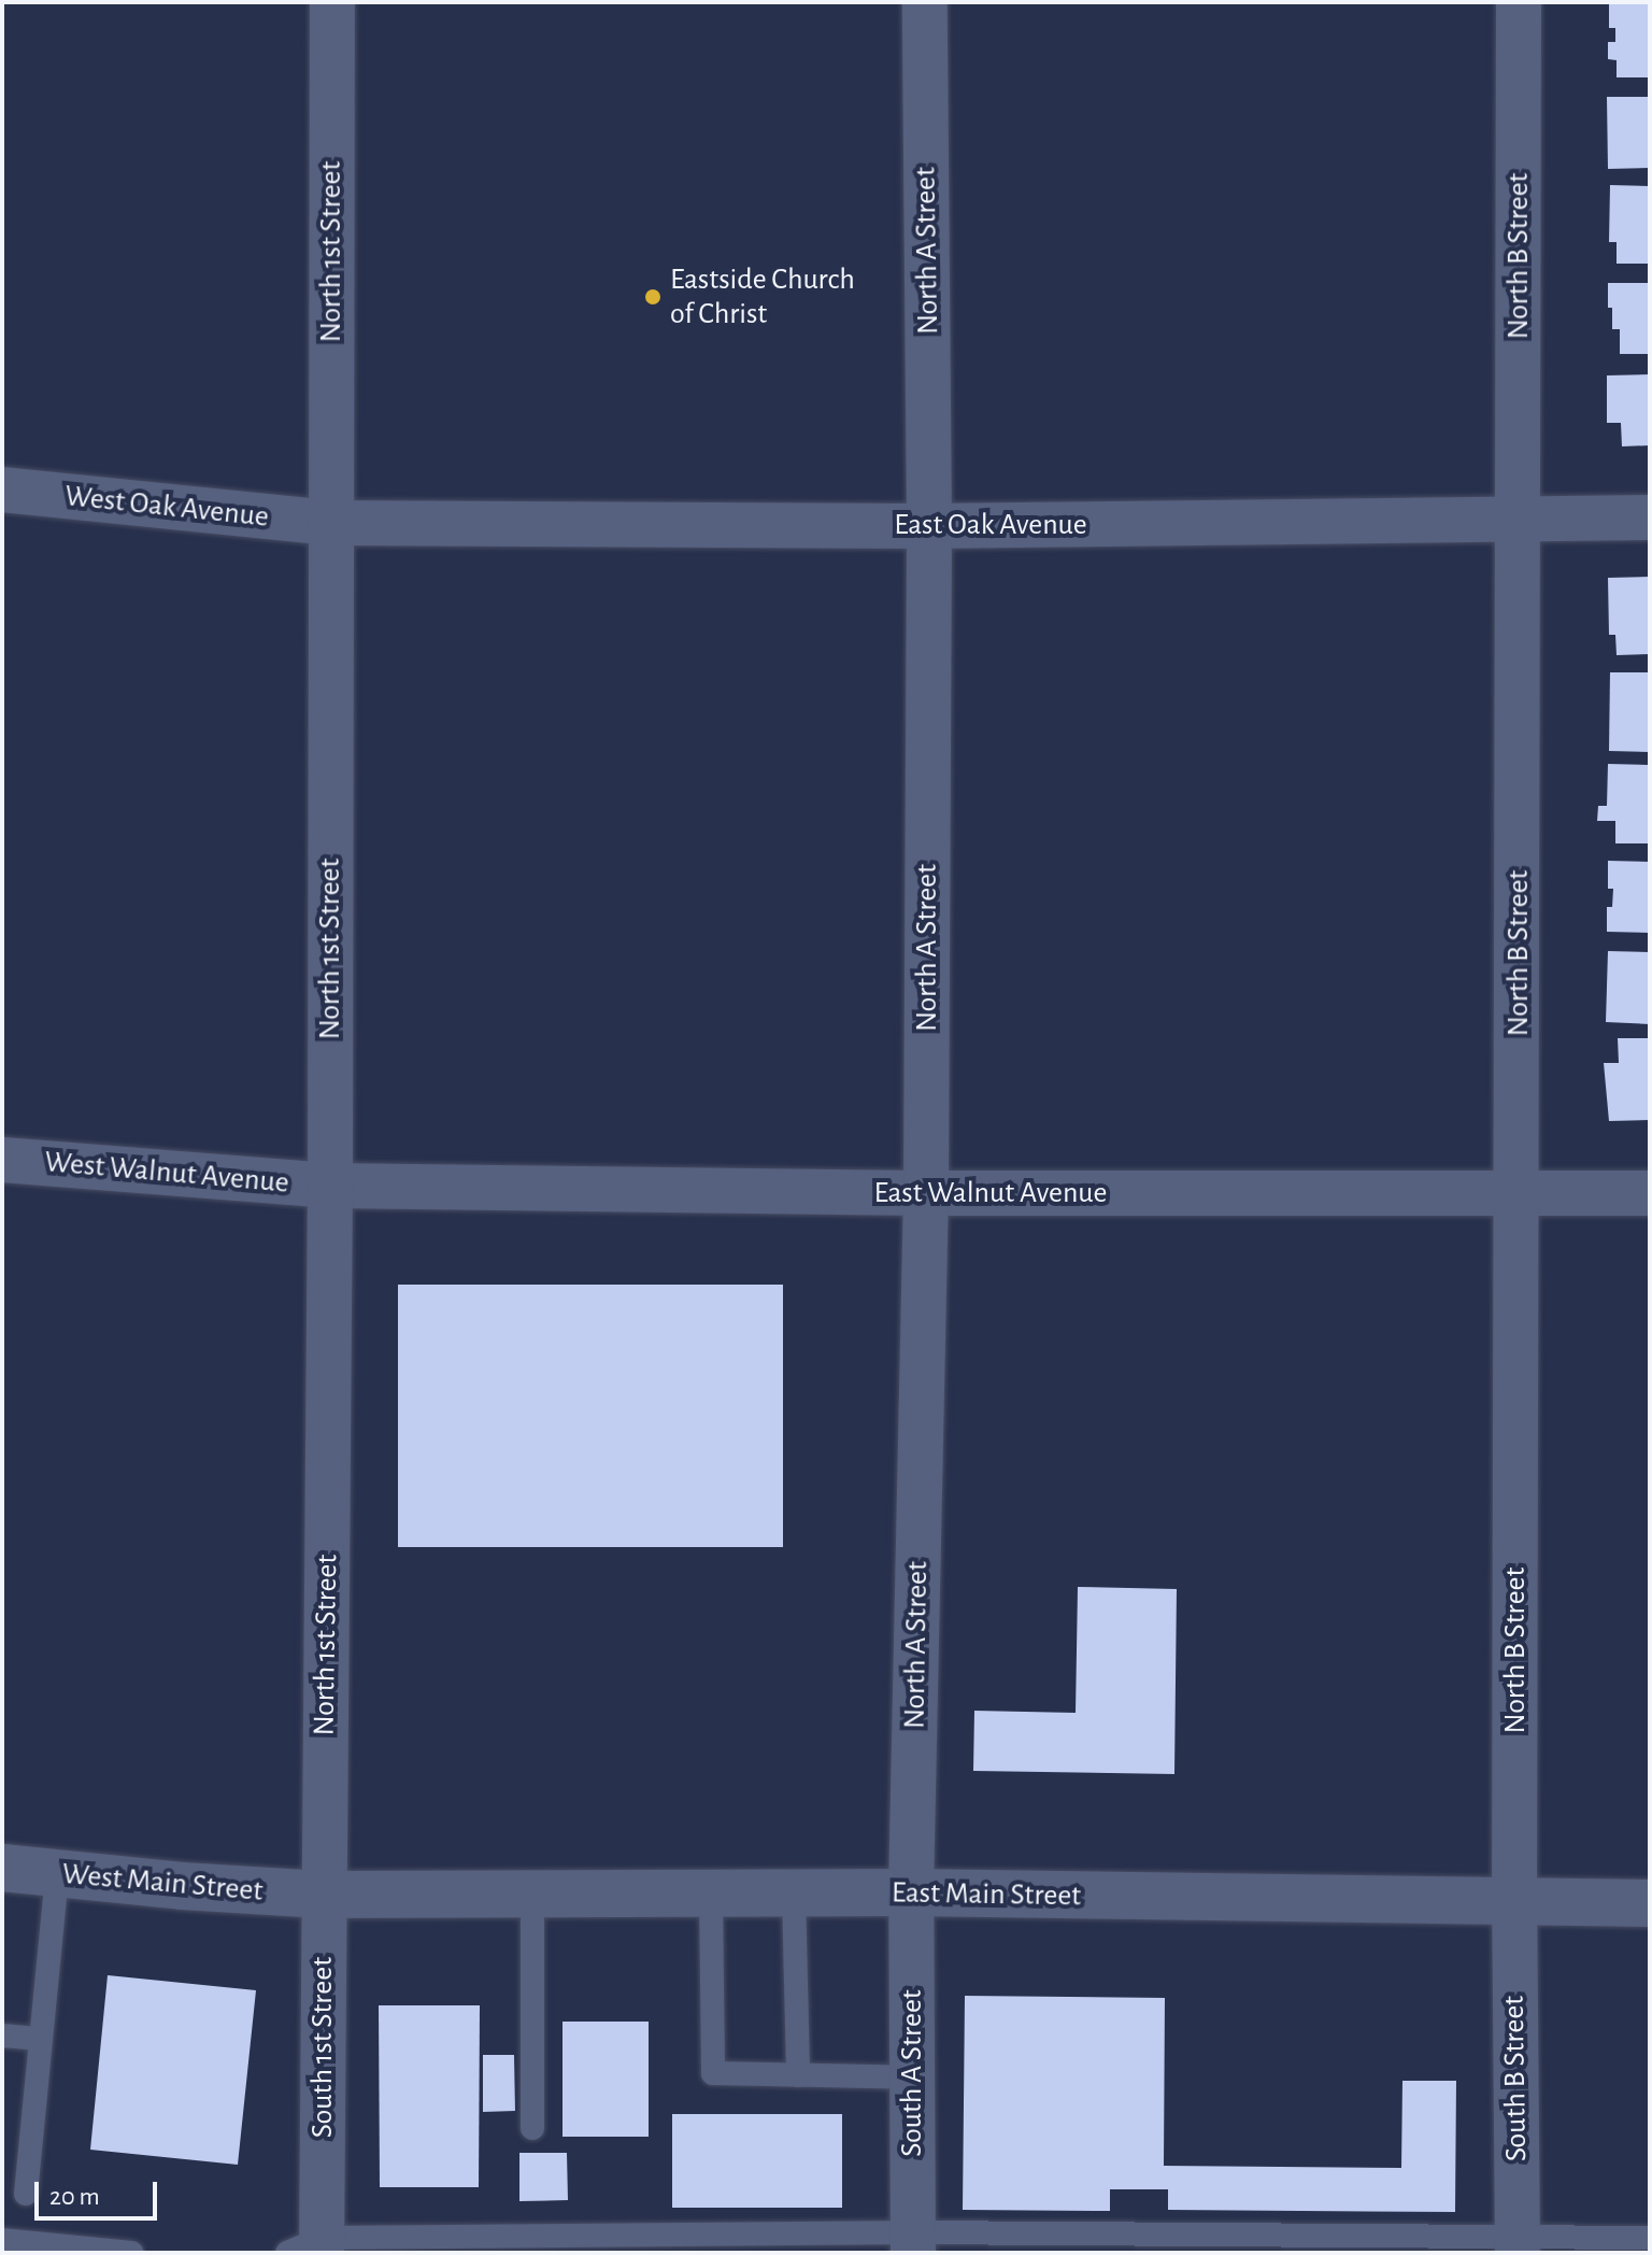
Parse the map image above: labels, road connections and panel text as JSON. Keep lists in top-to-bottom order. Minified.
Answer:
{"streets":{"main road":["West Main Street","East Main Street"],"street":["North A Street","North 1st Street","North B Street","West Oak Avenue","East Oak Avenue","West Walnut Avenue","East Walnut Avenue","South 1st Street","South A Street","South B Street"]},"crossings":[["North A Street","East Oak Avenue"],["North A Street","East Walnut Avenue"],["North A Street","East Main Street"],["North A Street","South A Street"],["North 1st Street","West Oak Avenue"],["North 1st Street","East Oak Avenue"],["North 1st Street","West Walnut Avenue"],["North 1st Street","East Walnut Avenue"],["North 1st Street","West Main Street"],["North 1st Street","East Main Street"],["North 1st Street","South 1st Street"],["North B Street","East Oak Avenue"],["North B Street","East Walnut Avenue"],["North B Street","East Main Street"],["North B Street","South B Street"],["West Oak Avenue","East Oak Avenue"],["West Walnut Avenue","East Walnut Avenue"],["West Main Street","East Main Street"],["West Main Street","South 1st Street"],["East Main Street","South 1st Street"],["East Main Street","South A Street"],["East Main Street","South B Street"]],"places":["Eastside Church of Christ"],"scale_bar":"20 m"}
